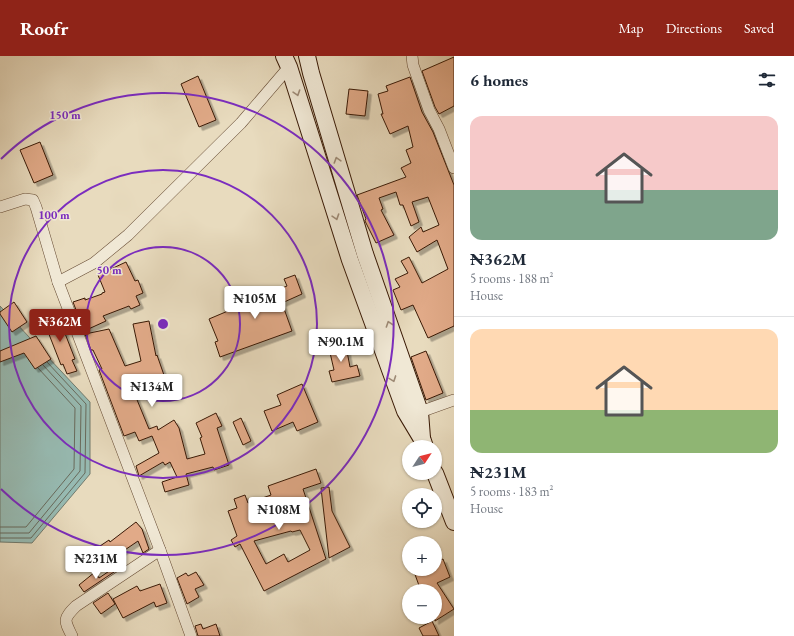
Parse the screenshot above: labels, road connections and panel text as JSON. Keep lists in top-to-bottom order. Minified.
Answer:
{"north":"top right","page":{"header":"Roofr","nav":["Map","Directions","Saved"],"heading":"6 homes","list":[{"name":"₦362M","note":"5 rooms · 188 m² · House"},{"name":"₦231M","note":"5 rooms · 183 m² · House"}],"price":["₦105M","₦362M","₦90.1M","₦134M","₦108M","₦231M"],"map_buttons":["+","−"]},"rings":["150 m","100 m","50 m"]}
